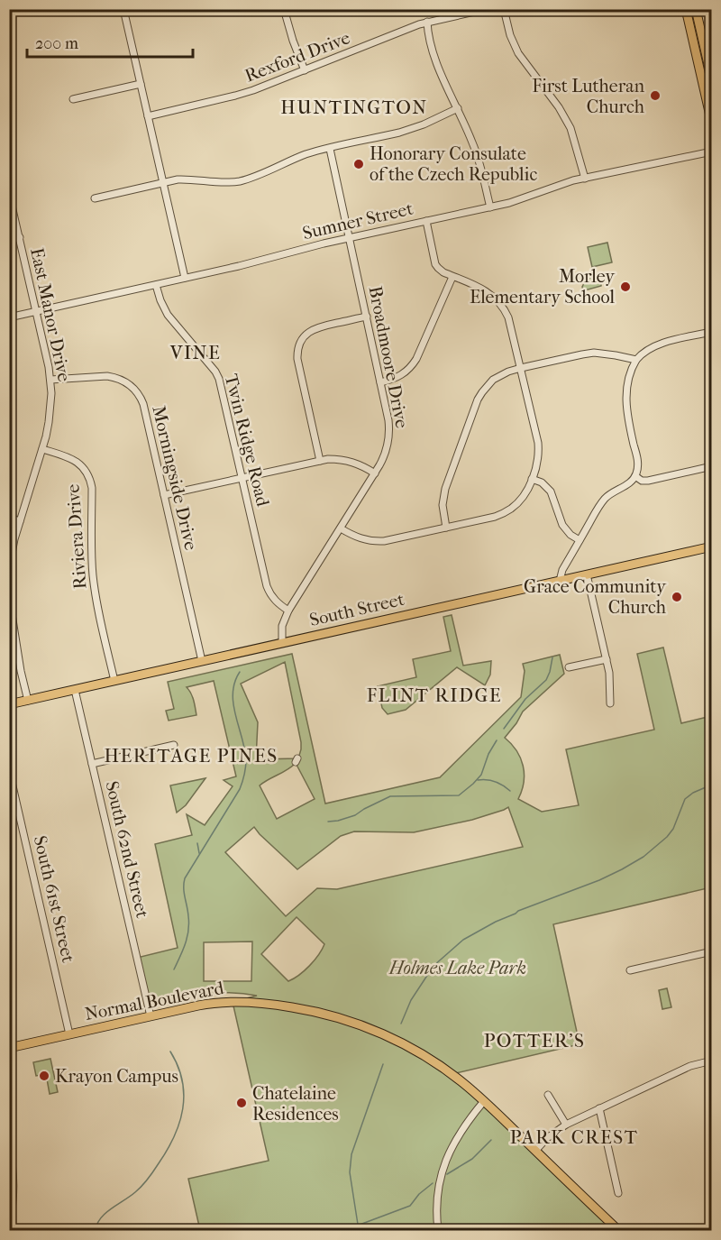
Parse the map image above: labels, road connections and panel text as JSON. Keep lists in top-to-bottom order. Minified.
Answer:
{"streets":{"main road":["South Street","Normal Boulevard"],"street":["Rexford Drive","Sumner Street","East Manor Drive","Broadmoore Drive","Twin Ridge Road","Morningside Drive","Riviera Drive","South 62nd Street","South 61st Street"]},"crossings":[["Sumner Street","East Manor Drive"],["Sumner Street","Broadmoore Drive"],["Sumner Street","Twin Ridge Road"],["East Manor Drive","Morningside Drive"],["East Manor Drive","Riviera Drive"],["Broadmoore Drive","Twin Ridge Road"],["Broadmoore Drive","South Street"],["Morningside Drive","South Street"],["Riviera Drive","South Street"],["South Street","South 62nd Street"],["South 62nd Street","Normal Boulevard"],["South 61st Street","Normal Boulevard"]],"districts":["HUNTINGTON","VINE","FLINT RIDGE","HERITAGE PINES","POTTER'S","PARK CREST"],"parks":["Holmes Lake Park"],"places":["First Lutheran Church","Honorary Consulate of the Czech Republic","Morley Elementary School","Grace Community Church","Krayon Campus","Chatelaine Residences"],"scale_bar":"200 m"}
